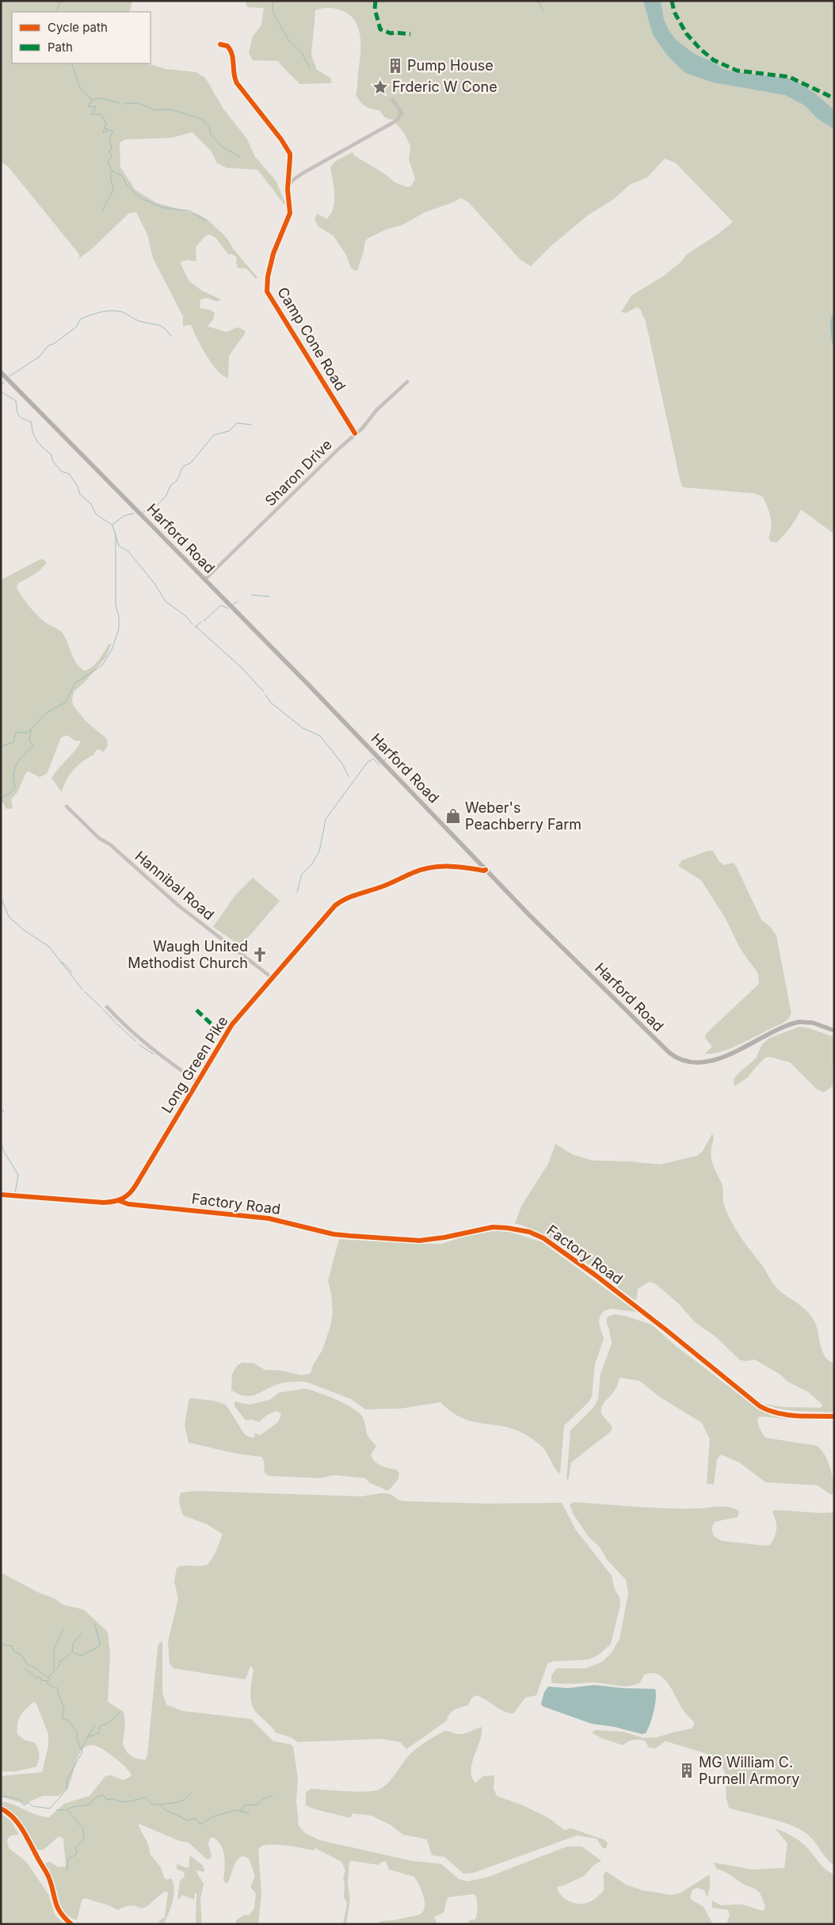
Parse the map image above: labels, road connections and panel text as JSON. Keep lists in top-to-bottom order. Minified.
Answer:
{"streets":{"main road":["Harford Road"],"street":["Camp Cone Road","Sharon Drive","Hannibal Road","Long Green Pike","Factory Road"]},"crossings":[["Camp Cone Road","Sharon Drive"],["Sharon Drive","Harford Road"],["Harford Road","Long Green Pike"],["Hannibal Road","Long Green Pike"],["Long Green Pike","Factory Road"]],"places":{"building":["Pump House","MG William C. Purnell Armory"],"place":["Frderic W Cone"],"shop":["Weber's Peachberry Farm"],"church":["Waugh United Methodist Church"]},"legend":["Cycle path","Path"]}
